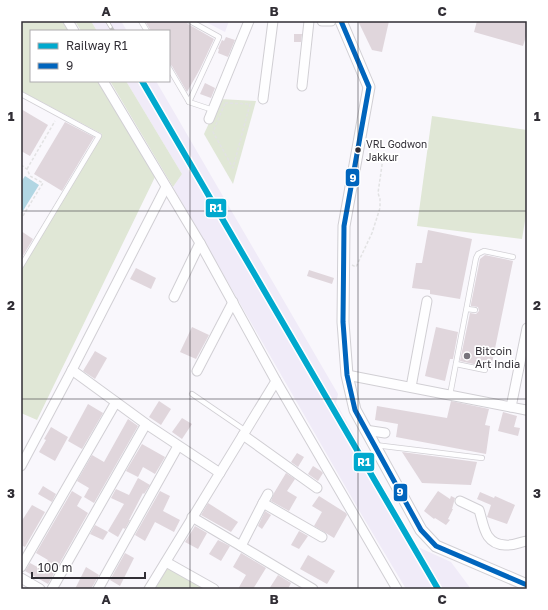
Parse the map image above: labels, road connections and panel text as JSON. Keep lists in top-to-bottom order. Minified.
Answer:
{"places":["VRL Godwon Jakkur","Bitcoin Art India"],"lines":["transit line 9","rail line R1"],"legend":["Railway R1","9"],"scale_bar":"100 m","grid":{"columns":["A","B","C"],"rows":["1","2","3"]}}
